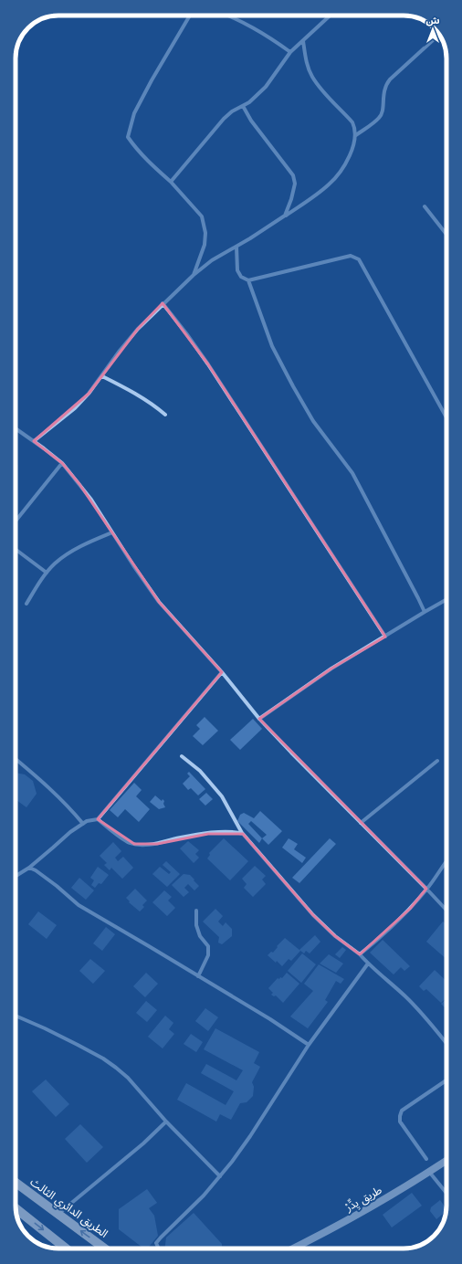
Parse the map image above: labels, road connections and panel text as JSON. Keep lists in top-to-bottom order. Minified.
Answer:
{"streets":{"main road":["الطريق الدائري الثالث"],"street":["طريق يِدِّرْ"]},"north":"top"}
